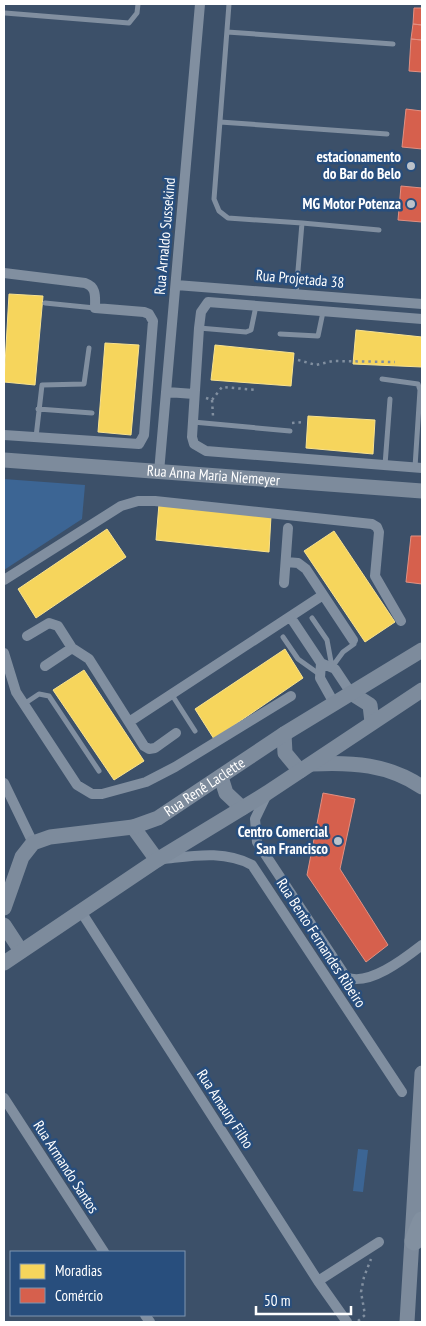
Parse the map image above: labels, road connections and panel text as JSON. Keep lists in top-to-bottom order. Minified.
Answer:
{"streets":{"street":["Rua Arnaldo Sussekind","Rua Projetada 38","Rua Anna Maria Niemeyer","Rua Renê Laclette","Rua Bento Fernandes Ribeiro","Rua Amaury Filho","Rua Armando Santos"]},"crossings":[["Rua Arnaldo Sussekind","Rua Projetada 38"],["Rua Arnaldo Sussekind","Rua Anna Maria Niemeyer"]],"places":["estacionamento do Bar do Belo","MG Motor Potenza","Centro Comercial San Francisco"],"legend":["Moradias","Comércio"],"scale_bar":"50 m"}
